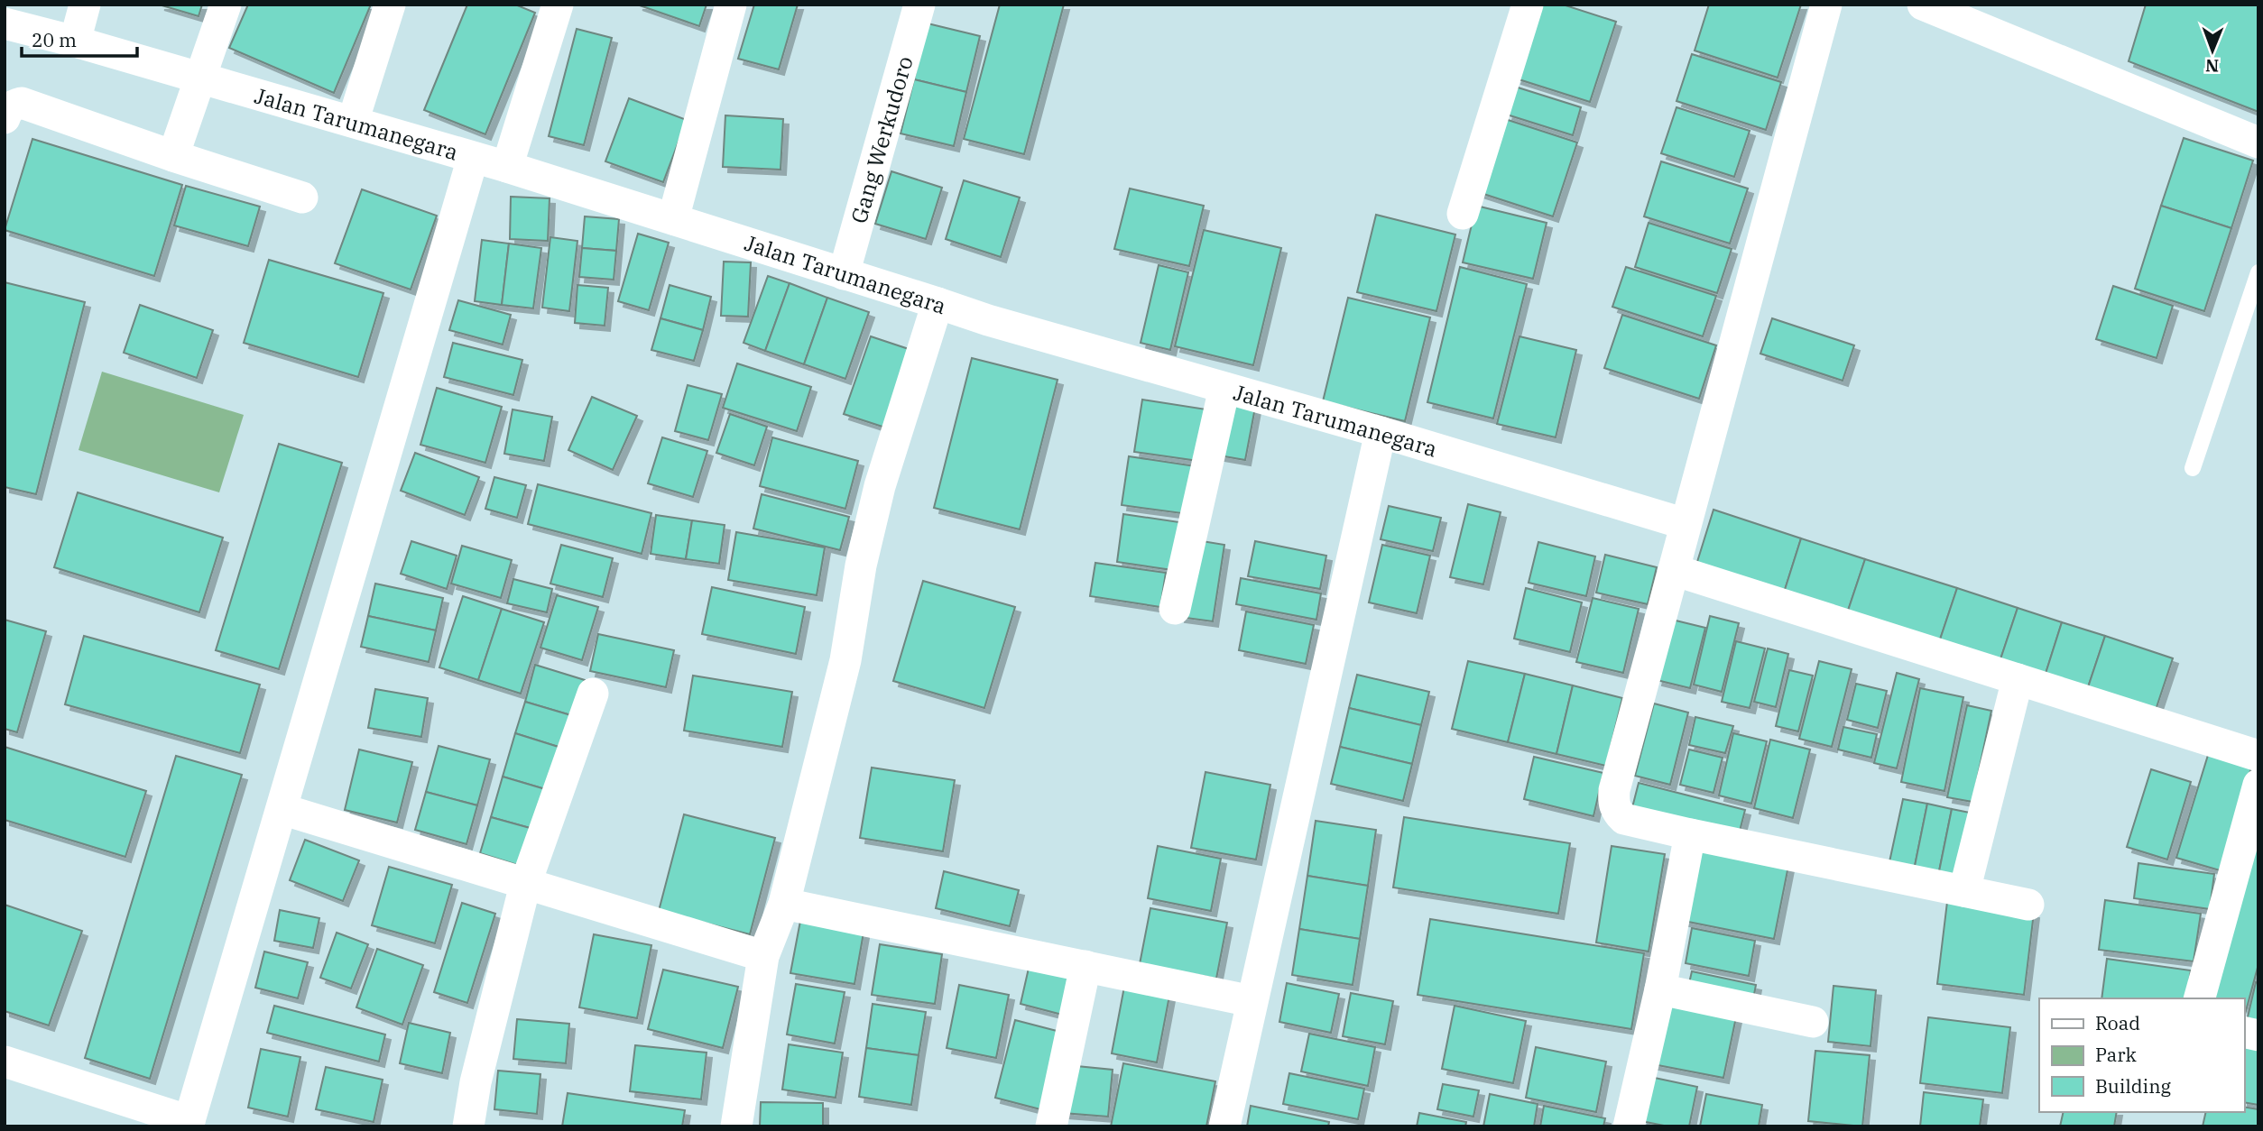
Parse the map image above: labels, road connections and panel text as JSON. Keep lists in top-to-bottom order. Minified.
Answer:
{"streets":{"street":["Jalan Tarumanegara","Gang Werkudoro"]},"crossings":[["Jalan Tarumanegara","Gang Werkudoro"]],"legend":["Road","Park","Building"],"scale_bar":"20 m","north":"bottom"}
